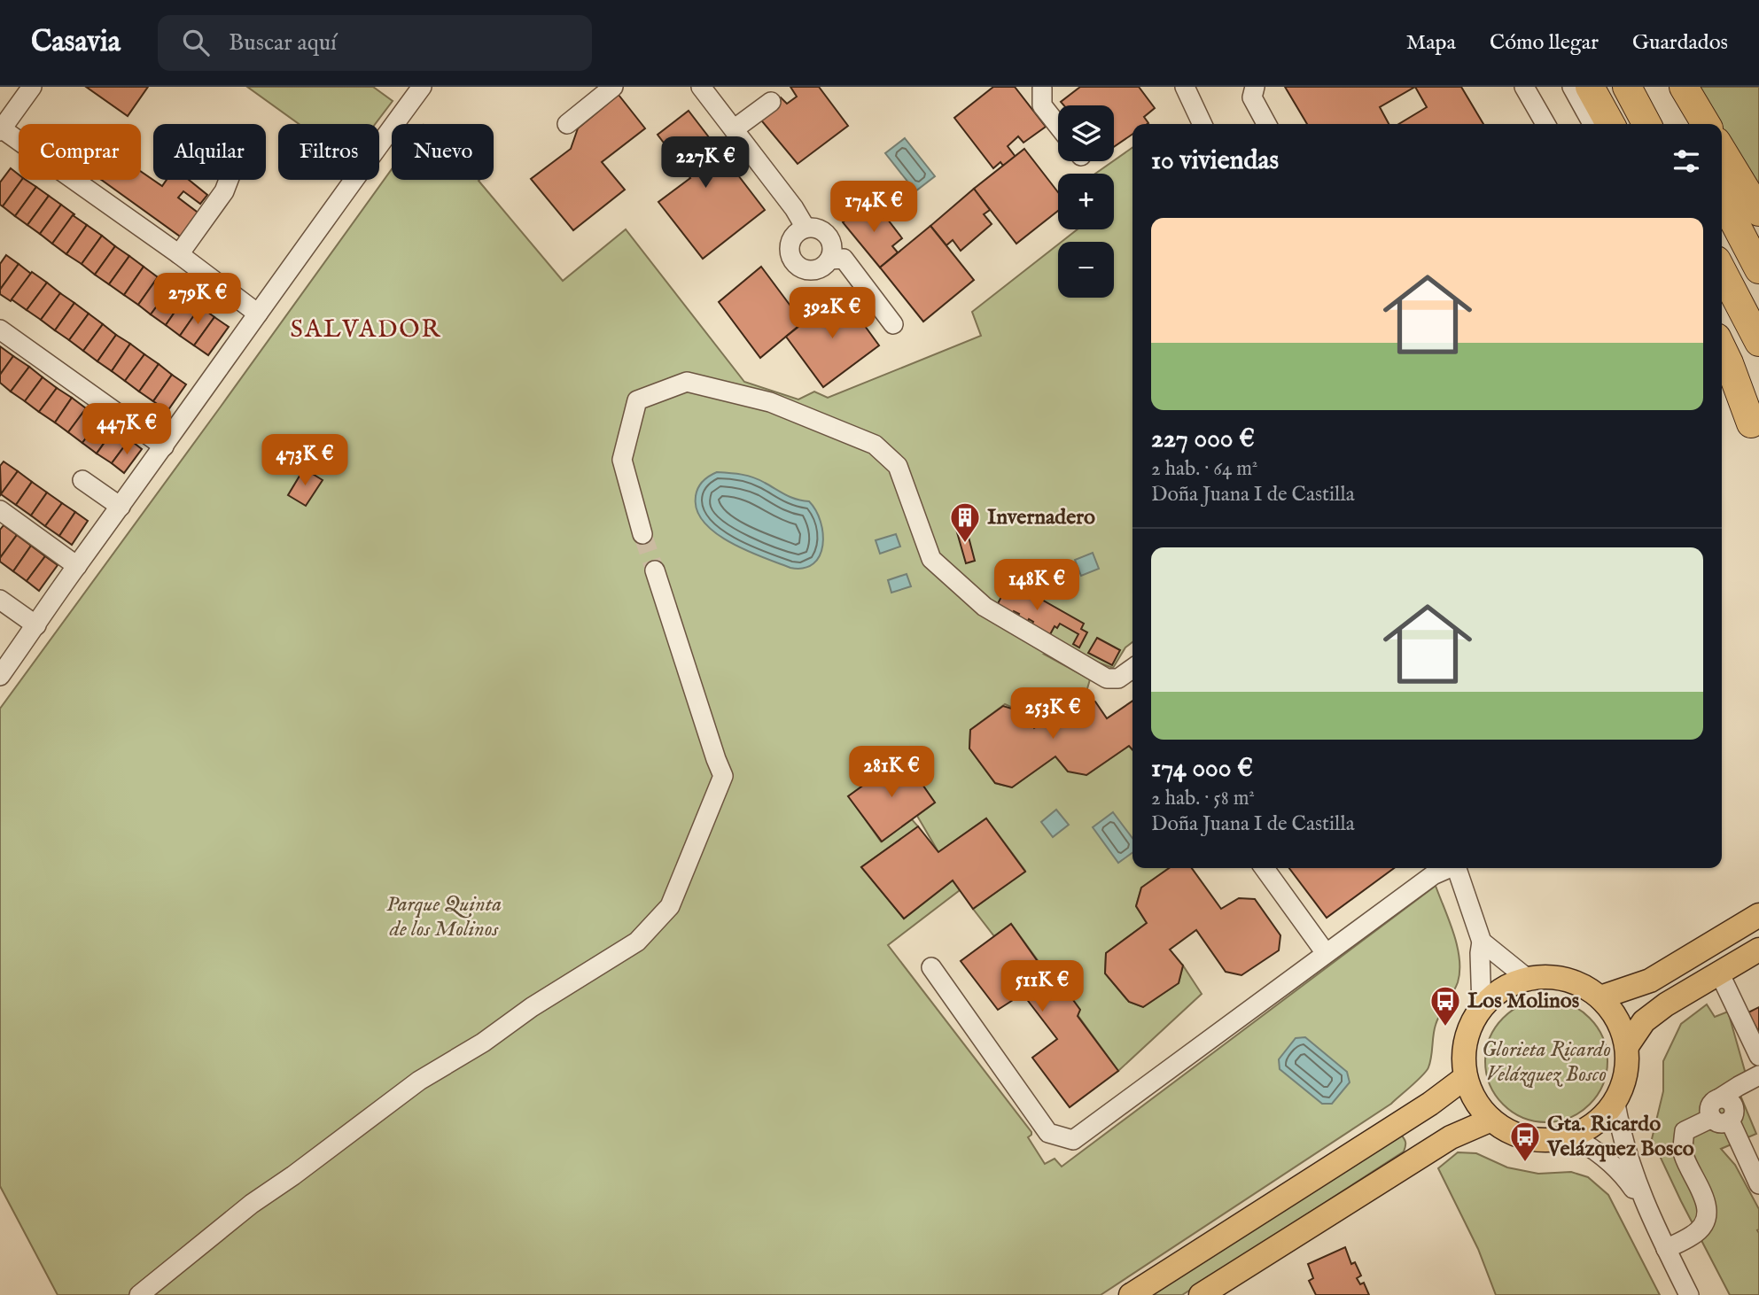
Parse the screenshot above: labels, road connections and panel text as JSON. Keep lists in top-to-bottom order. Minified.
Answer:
{"districts":["SALVADOR"],"parks":["Parque Quinta de los Molinos","Glorieta Ricardo Velázquez Bosco"],"places":{"building":["Invernadero"],"bus stop":["Los Molinos","Gta. Ricardo Velázquez Bosco"]},"page":{"header":"Casavia","search":"Buscar aquí","nav":["Mapa","Cómo llegar","Guardados"],"map_buttons":["+","−"],"chip":["Comprar","Alquilar","Filtros","Nuevo"],"heading":"10 viviendas","price":["227K €","174K €","279K €","392K €","447K €","473K €","148K €","253K €","281K €","511K €"],"list":[{"name":"227 000 €","note":"2 hab. · 64 m² · Doña Juana I de Castilla"},{"name":"174 000 €","note":"2 hab. · 58 m² · Doña Juana I de Castilla"}]}}
